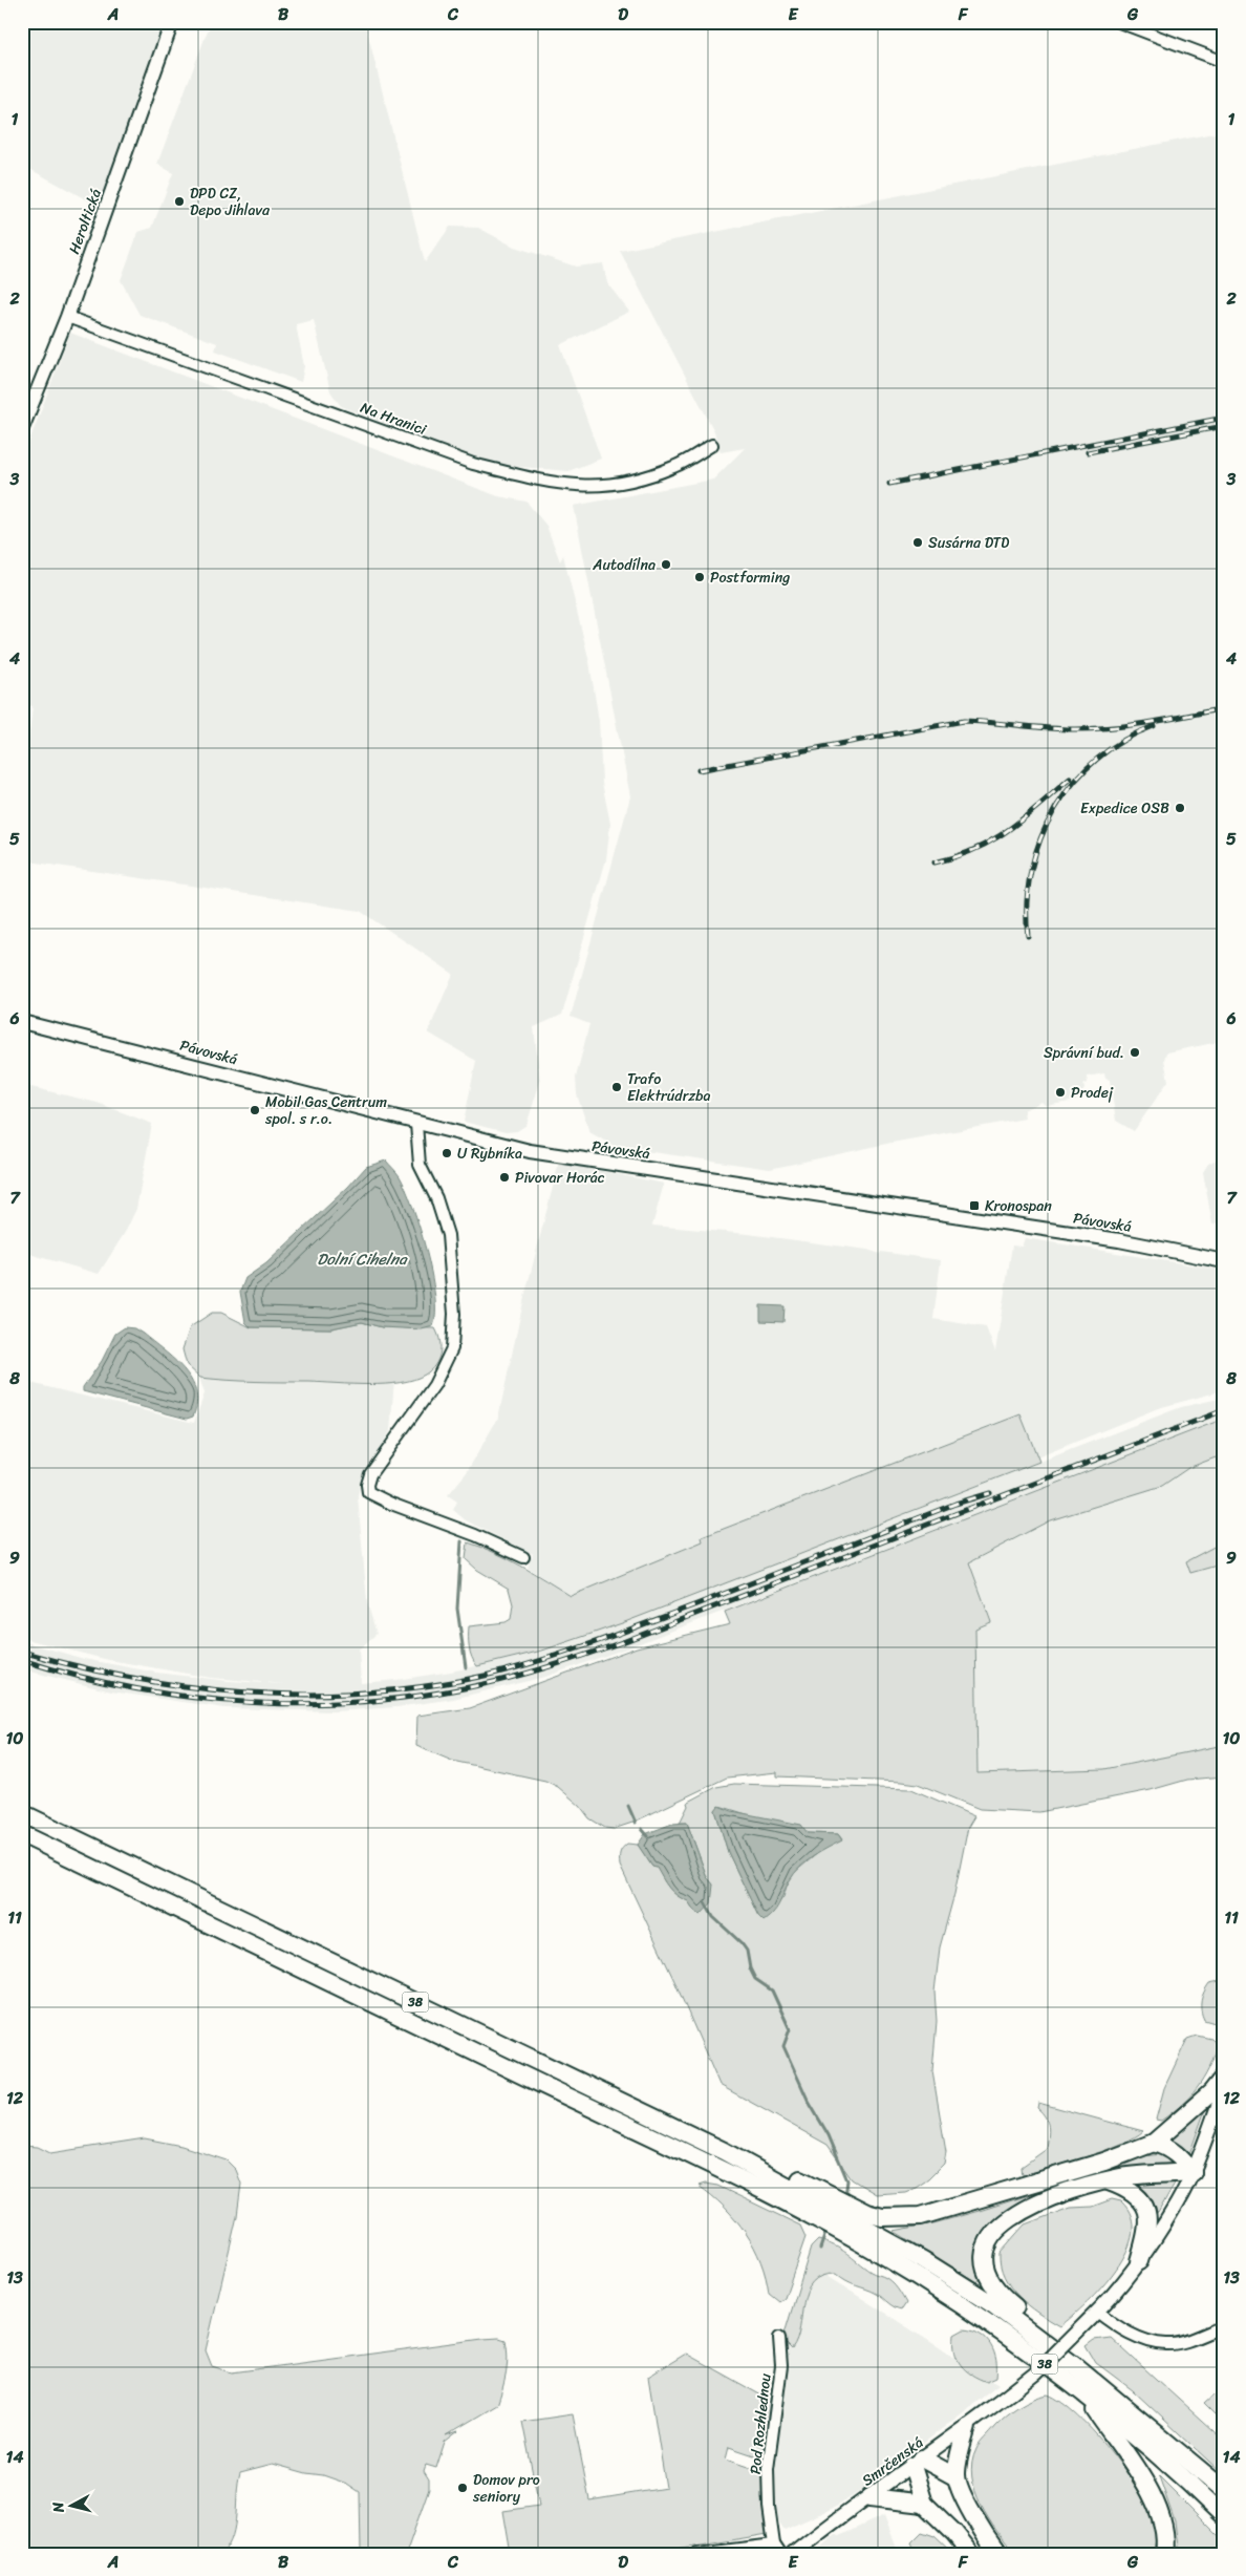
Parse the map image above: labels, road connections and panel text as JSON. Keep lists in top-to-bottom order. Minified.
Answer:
{"streets":{"highway":["38"],"street":["Heroltická","Na Hranici","Pávovská","Pod Rozhlednou","Smrčenská"]},"crossings":[["Heroltická","Na Hranici"]],"water":["Dolní Cihelna"],"places":{"other":["DPD CZ, Depo Jihlava","Susárna DTD","Autodílna","Postforming","Expedice OSB","Správní bud.","Trafo Elektrúdrzba","Prodej","Mobil Gas Centrum spol. s r.o.","U Rybníka","Pivovar Horác","Domov pro seniory"],"transit":["Kronospan"]},"north":"left","grid":{"columns":["A","B","C","D","E","F","G"],"rows":["1","2","3","4","5","6","7","8","9","10","11","12","13","14"]}}
